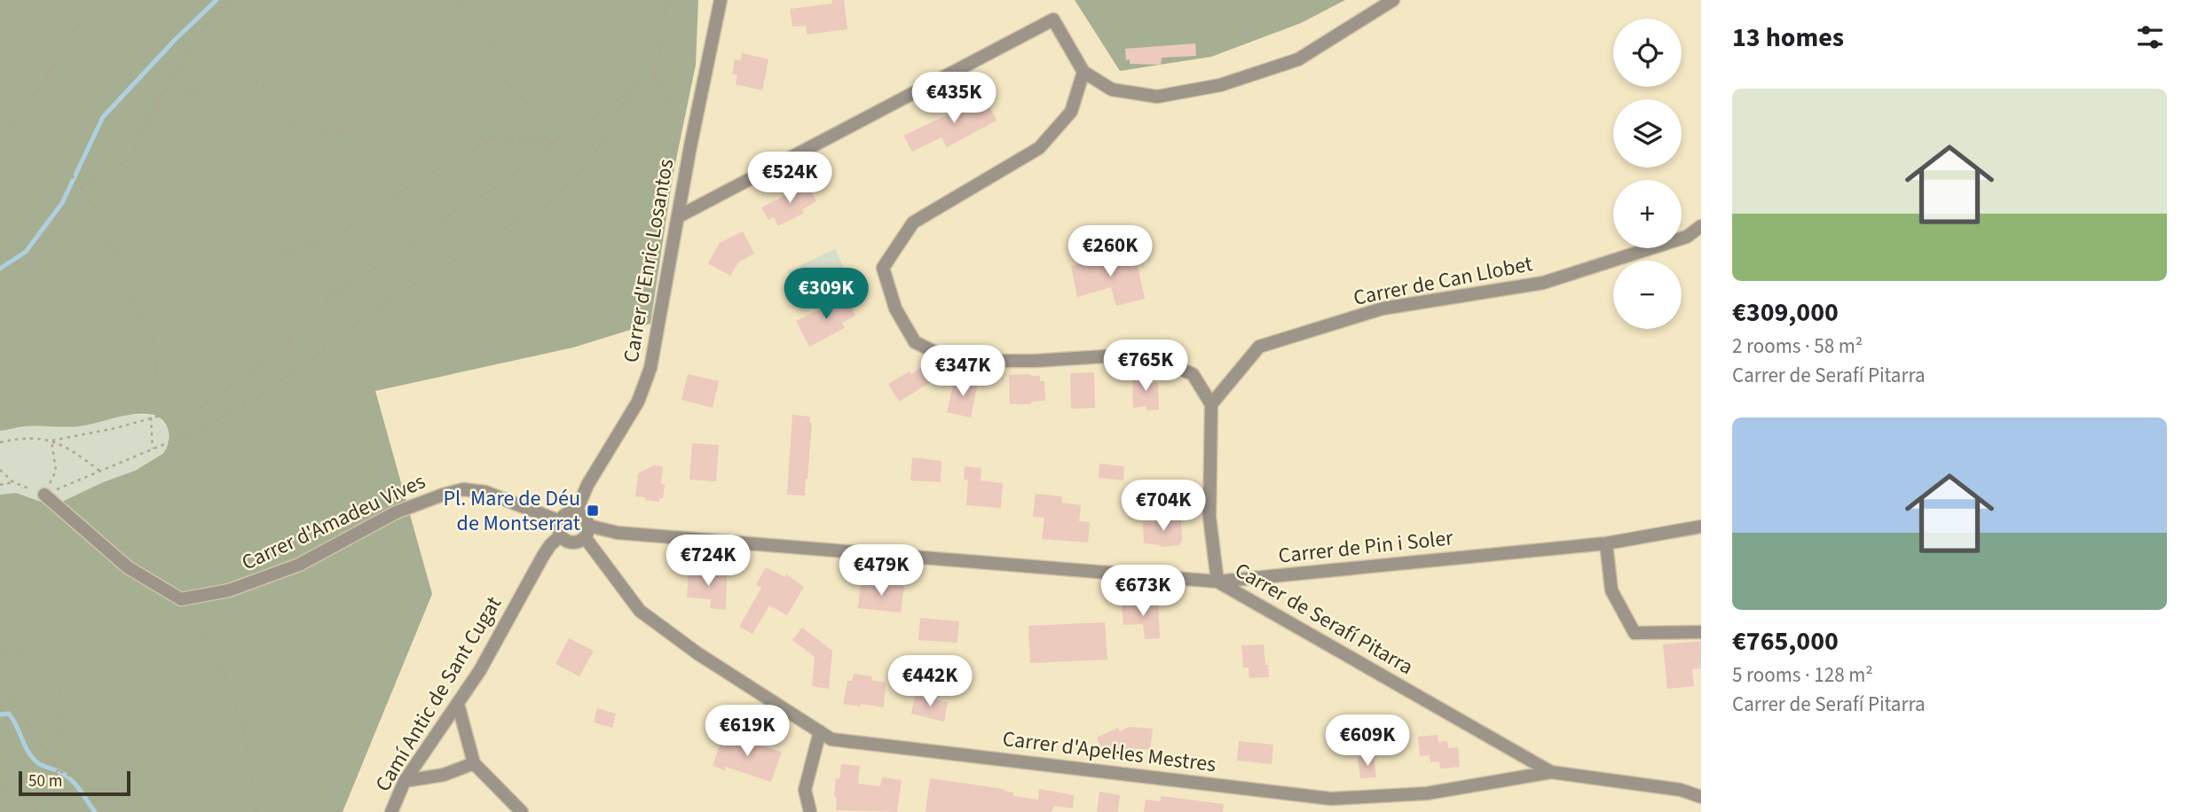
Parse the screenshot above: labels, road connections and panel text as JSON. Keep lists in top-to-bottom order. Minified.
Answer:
{"streets":{"street":["Carrer d'Enric Losantos","Carrer de Can Llobet","Carrer d'Amadeu Vives","Carrer de Pin i Soler","Carrer de Serafí Pitarra","Camí Antic de Sant Cugat","Carrer d'Apel·les Mestres"]},"crossings":[["Carrer d'Enric Losantos","Carrer d'Amadeu Vives"],["Carrer d'Enric Losantos","Carrer de Pin i Soler"],["Carrer d'Enric Losantos","Camí Antic de Sant Cugat"],["Carrer d'Enric Losantos","Carrer d'Apel·les Mestres"],["Carrer de Can Llobet","Carrer de Serafí Pitarra"],["Carrer d'Amadeu Vives","Carrer de Pin i Soler"],["Carrer d'Amadeu Vives","Camí Antic de Sant Cugat"],["Carrer d'Amadeu Vives","Carrer d'Apel·les Mestres"],["Carrer de Pin i Soler","Carrer de Serafí Pitarra"],["Carrer de Pin i Soler","Camí Antic de Sant Cugat"],["Carrer de Pin i Soler","Carrer d'Apel·les Mestres"],["Carrer de Serafí Pitarra","Carrer d'Apel·les Mestres"],["Camí Antic de Sant Cugat","Carrer d'Apel·les Mestres"]],"places":{"transit":["Pl. Mare de Déu de Montserrat"]},"scale_bar":"50 m","page":{"heading":"13 homes","map_buttons":["+","−"],"price":["€435K","€524K","€260K","€309K","€765K","€347K","€704K","€724K","€479K","€673K","€442K","€619K","€609K"],"list":[{"name":"€309,000","note":"2 rooms · 58 m² · Carrer de Serafí Pitarra"},{"name":"€765,000","note":"5 rooms · 128 m² · Carrer de Serafí Pitarra"}],"scale":"50 m"}}
